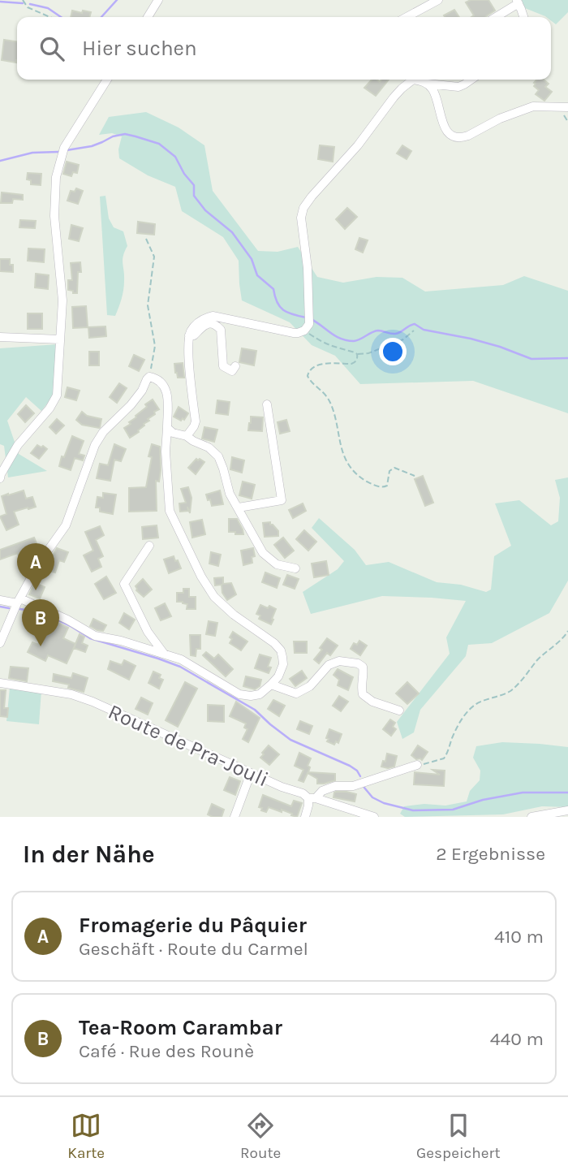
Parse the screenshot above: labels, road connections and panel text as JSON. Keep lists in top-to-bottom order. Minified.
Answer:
{"streets":{"street":["Route de Pra-Jouli"]},"page":{"search":"Hier suchen","pins":["A","B"],"heading":["In der Nähe","2 Ergebnisse"],"list":[{"mark":"A","name":"Fromagerie du Pâquier","note":"Geschäft · Route du Carmel","value":"410 m"},{"mark":"B","name":"Tea-Room Carambar","note":"Café · Rue des Rounè","value":"440 m"}],"nav":["Karte","Route","Gespeichert"]}}
